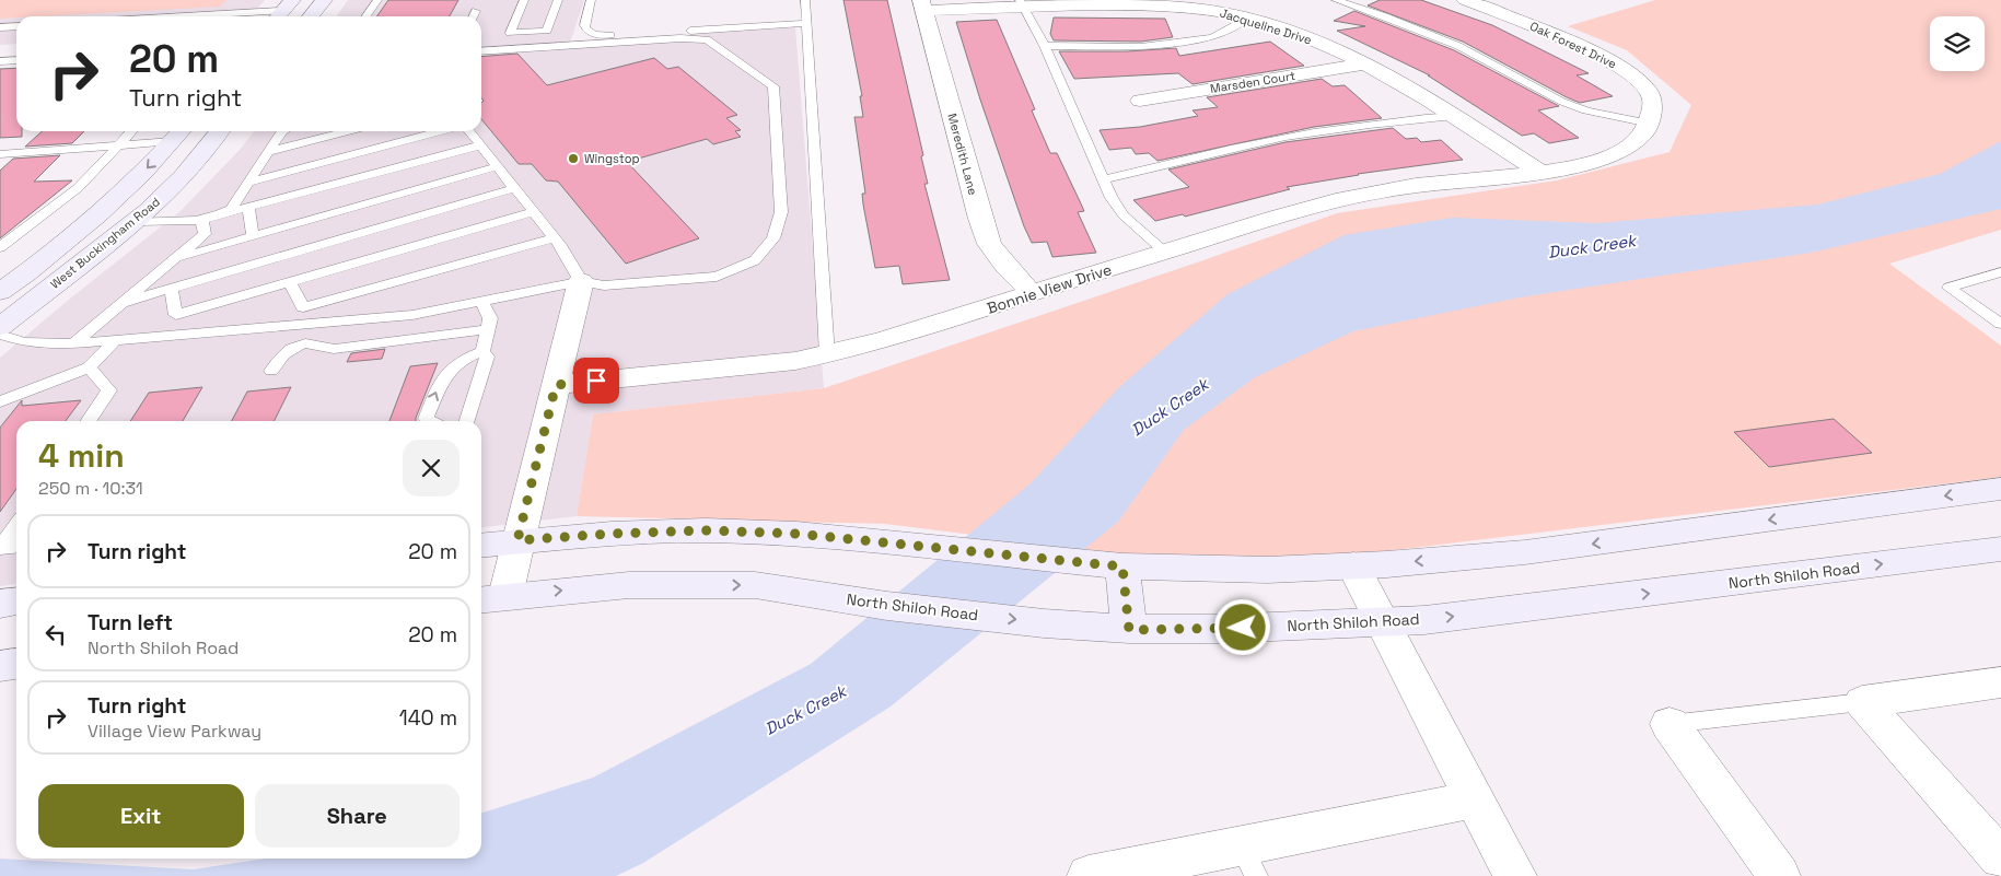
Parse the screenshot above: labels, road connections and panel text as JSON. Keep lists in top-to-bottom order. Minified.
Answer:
{"streets":{"main road":["West Buckingham Road","North Shiloh Road"],"street":["Jacqueline Drive","Oak Forest Drive","Marsden Court","Meredith Lane","Bonnie View Drive"]},"crossings":[["Jacqueline Drive","Marsden Court"],["Jacqueline Drive","Meredith Lane"],["Jacqueline Drive","Bonnie View Drive"],["Meredith Lane","Bonnie View Drive"]],"water":["Duck Creek"],"places":["Wingstop"],"page":{"turn":["20 m","Turn right"],"heading":["4 min","250 m · 10:31"],"list":[{"name":"Turn right","value":"20 m"},{"name":"Turn left","note":"North Shiloh Road","value":"20 m"},{"name":"Turn right","note":"Village View Parkway","value":"140 m"}],"buttons":["Exit","Share"]}}
